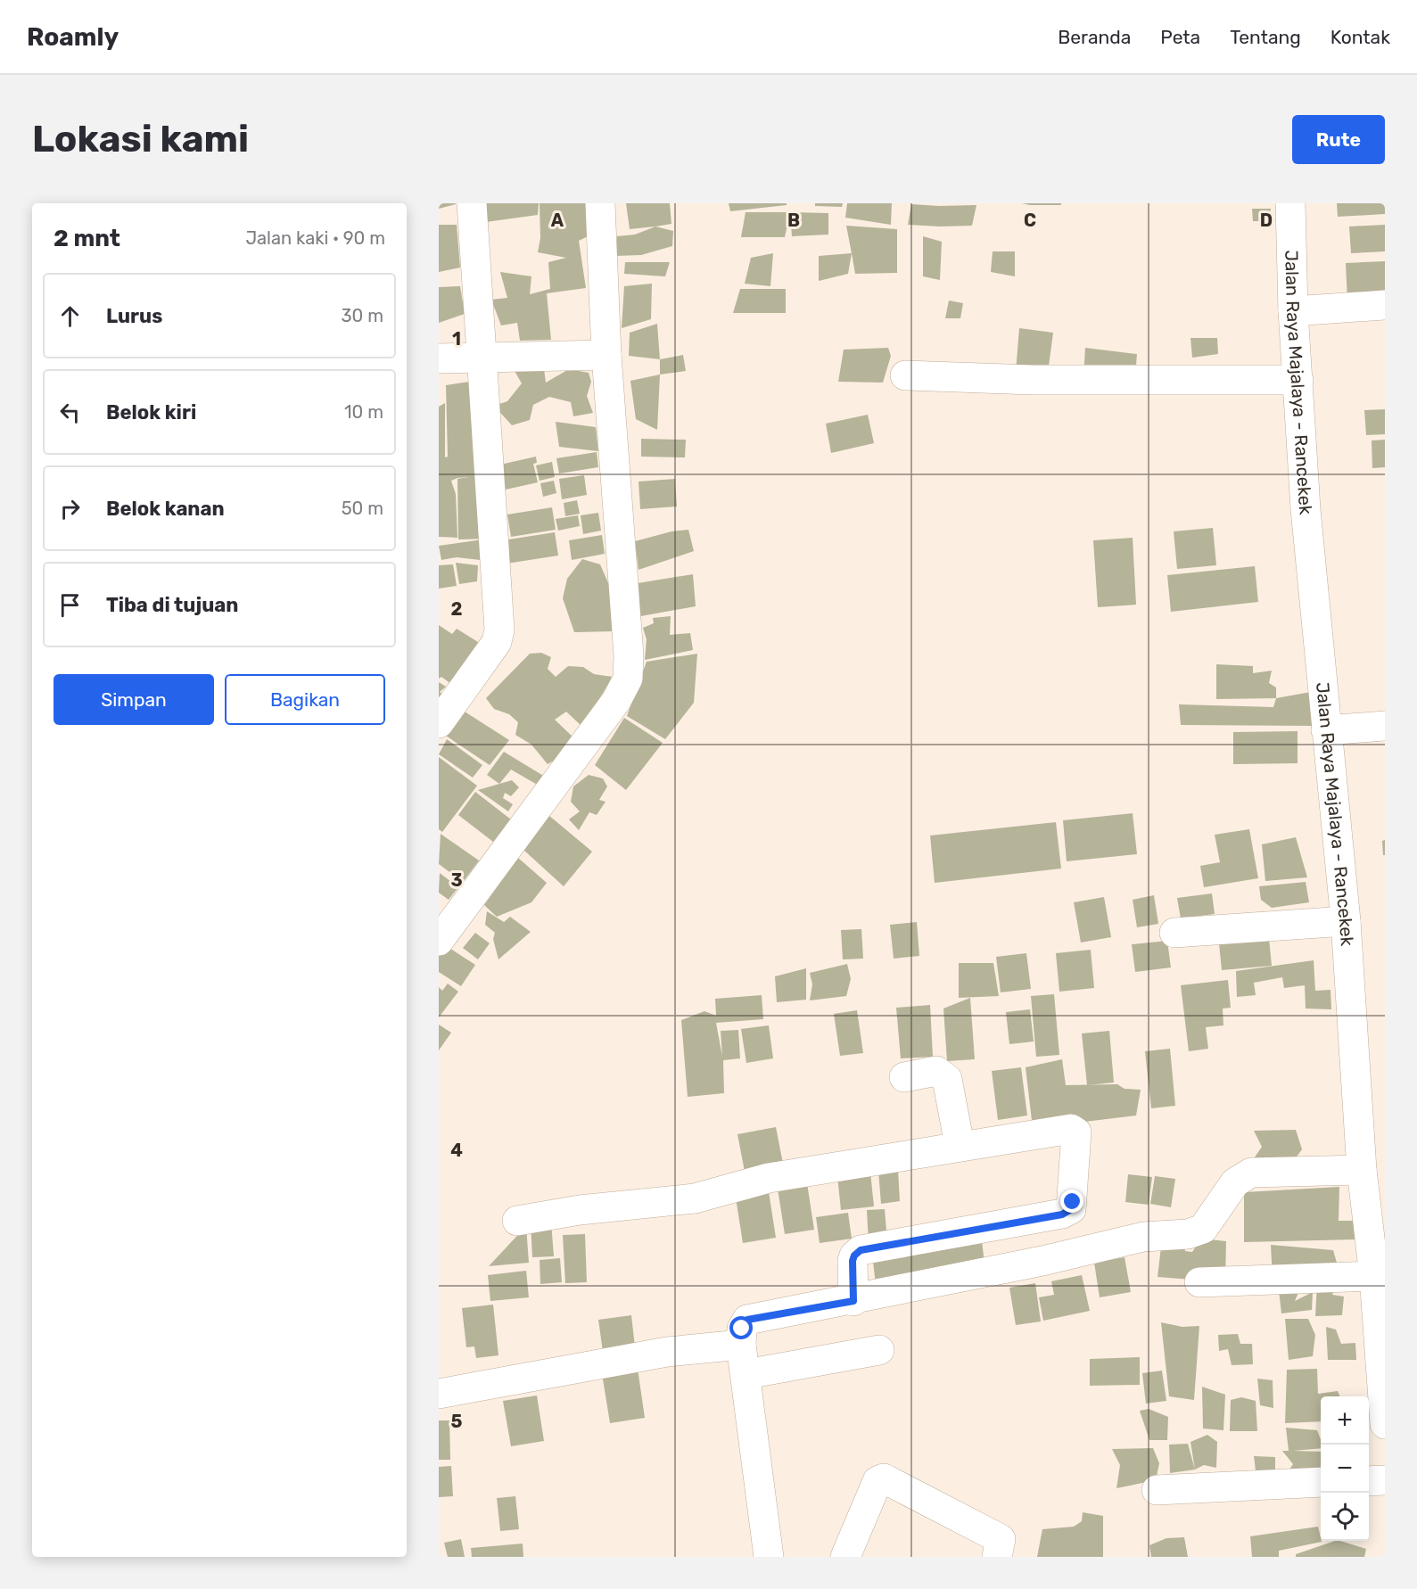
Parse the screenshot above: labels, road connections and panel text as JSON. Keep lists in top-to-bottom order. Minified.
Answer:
{"streets":{"street":["Jalan Raya Majalaya - Rancekek"]},"page":{"header":"Roamly","nav":["Beranda","Peta","Tentang","Kontak"],"buttons":["Rute",["Simpan","Bagikan"]],"title":"Lokasi kami","heading":["2 mnt","Jalan kaki · 90 m"],"list":[["Lurus","30 m"],["Belok kiri","10 m"],["Belok kanan","50 m"],"Tiba di tujuan"],"map_buttons":["+","−"]},"grid":{"columns":["A","B","C","D"],"rows":["1","2","3","4","5"]}}
